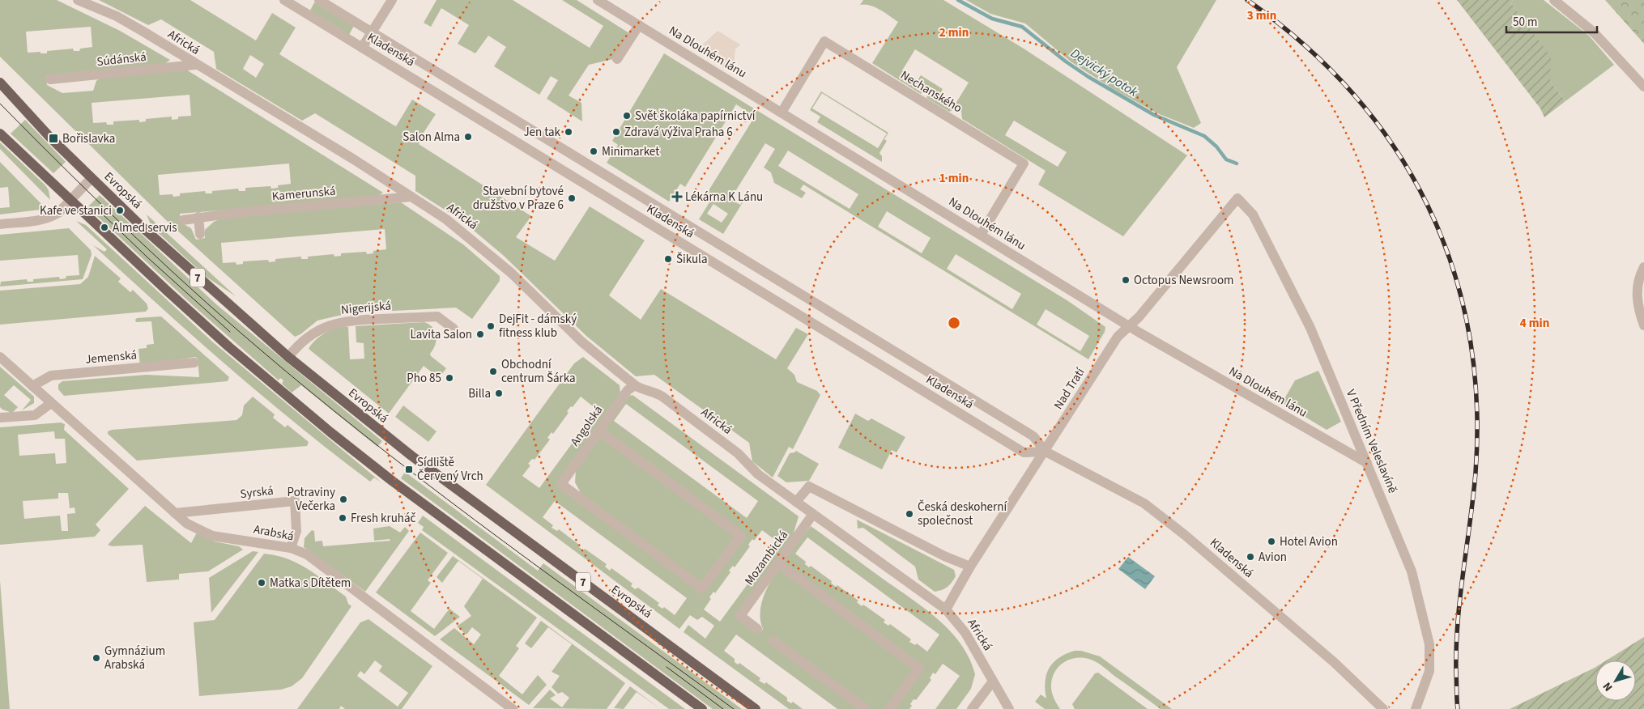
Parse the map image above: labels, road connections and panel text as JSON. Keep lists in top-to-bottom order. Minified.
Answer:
{"streets":{"main road":["Evropská","7"],"street":["Africká","Kladenská","Na Dlouhém lánu","Súdánská","Nechanského","Kamerunská","Nigerijská","Jemenská","Nad Tratí","Angolská","V Předním Veleslavíně","Syrská","Arabská","Mozambická"]},"crossings":[["Africká","Súdánská"],["Africká","Kamerunská"],["Africká","Nad Tratí"],["Africká","Angolská"],["Africká","Mozambická"],["Kladenská","Nad Tratí"],["Na Dlouhém lánu","Nechanského"],["Na Dlouhém lánu","Nad Tratí"],["Na Dlouhém lánu","V Předním Veleslavíně"],["Evropská","Nigerijská"],["Jemenská","Arabská"],["Nad Tratí","V Předním Veleslavíně"],["Syrská","Arabská"]],"water":["Dejvický potok"],"places":{"other":["Svět školáka papírnictví","Jen tak","Zdravá výživa Praha 6","Salon Alma","Minimarket","Stavební bytové družstvo v Praze 6","Kafe ve stanici","Almed servis","Šikula","Octopus Newsroom","DejFit - dámský fitness klub","Lavita Salon","Obchodní centrum Šárka","Pho 85","Billa","Potraviny Večerka","Česká deskoherní společnost","Fresh kruháč","Hotel Avion","Avion","Matka s Dítětem","Gymnázium Arabská"],"transit":["Bořislavka","Sídliště Červený Vrch"],"health":["Lékárna K Lánu"]},"scale_bar":"50 m","north":"bottom left","rings":["3 min","2 min","1 min","4 min"]}
